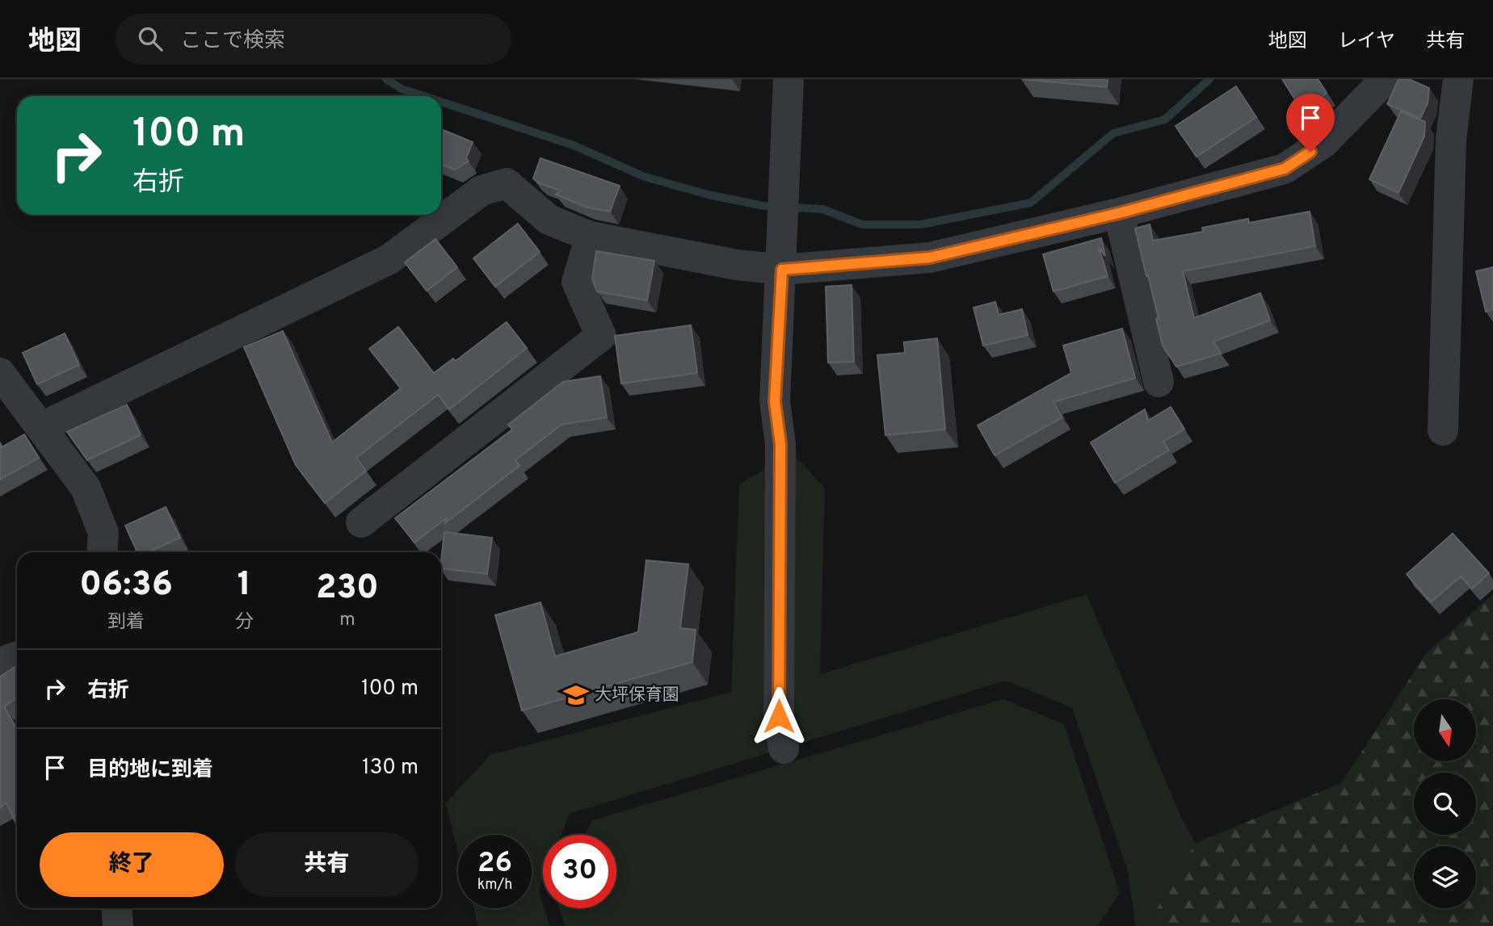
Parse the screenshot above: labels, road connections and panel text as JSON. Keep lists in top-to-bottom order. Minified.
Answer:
{"places":{"school or university":["大坪保育園"]},"north":"bottom","page":{"header":"地図","search":"ここで検索","nav":["地図","レイヤ","共有"],"turn":["100 m","右折"],"eta":["06:36","到着","1","分","230","m"],"list":[{"name":"右折","value":"100 m"},{"name":"目的地に到着","value":"130 m"}],"buttons":["終了","共有"],"speed":"26 km/h","limit":"30"}}
